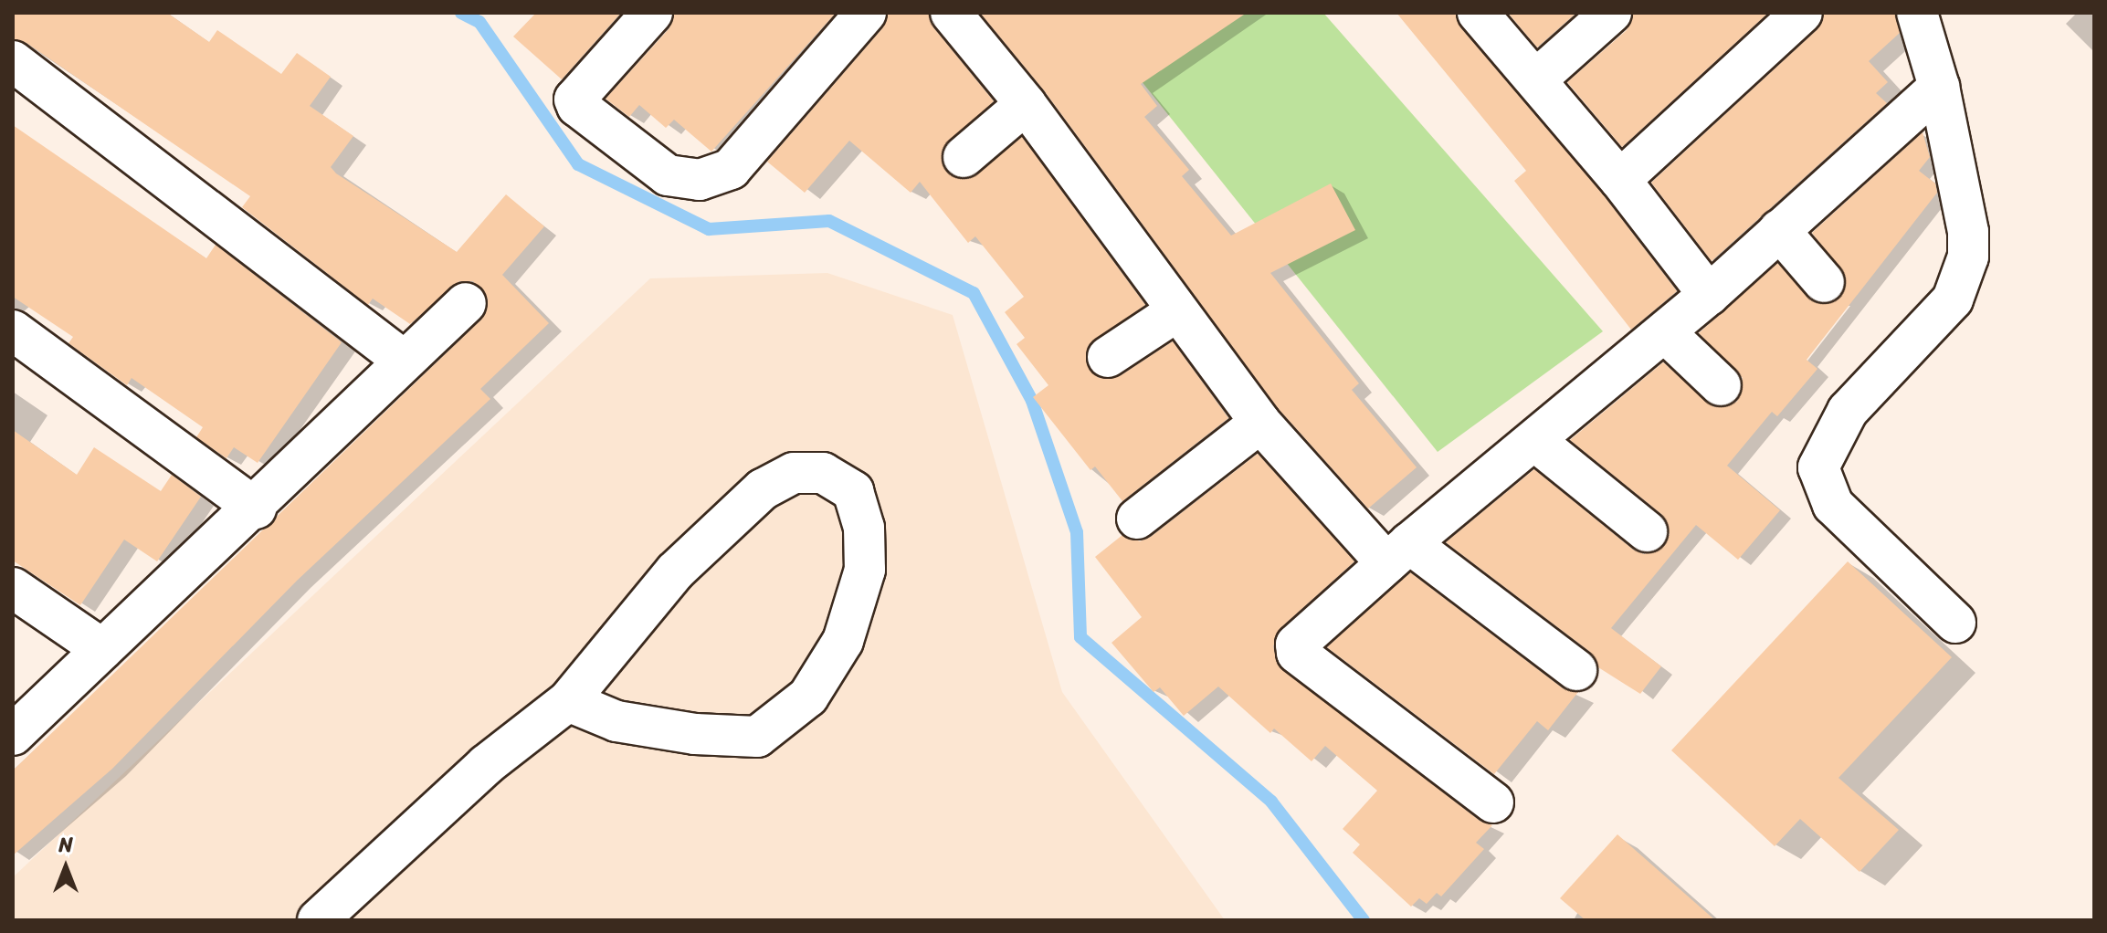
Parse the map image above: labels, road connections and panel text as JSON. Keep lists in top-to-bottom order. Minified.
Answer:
{"north":"top"}
